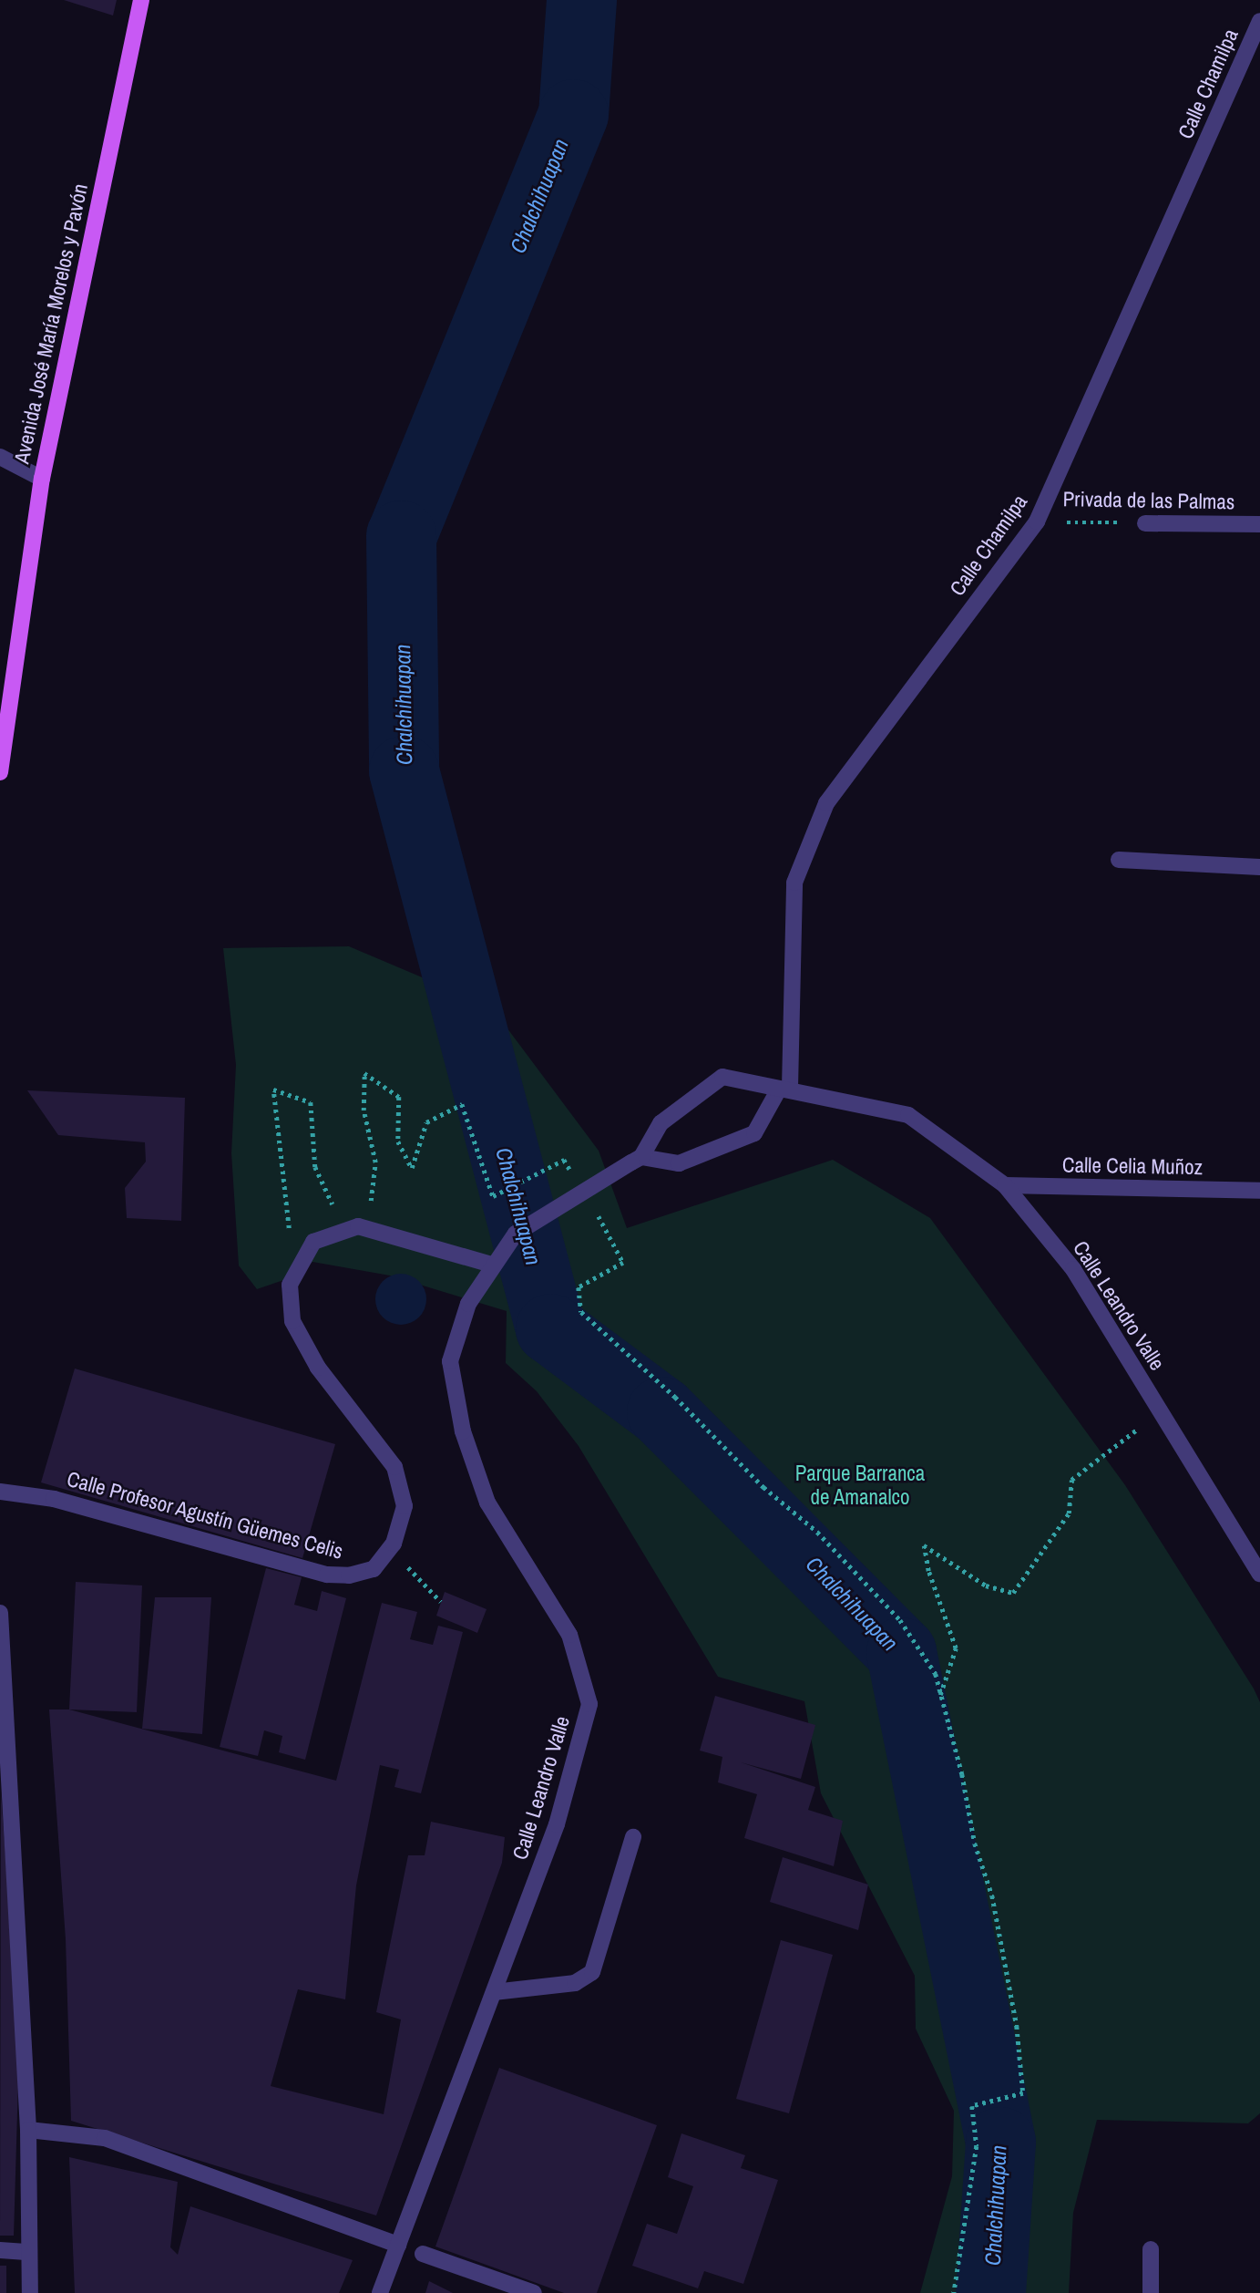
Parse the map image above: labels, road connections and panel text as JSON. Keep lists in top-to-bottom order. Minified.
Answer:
{"streets":{"main road":["Avenida José María Morelos y Pavón"],"street":["Calle Chamilpa","Privada de las Palmas","Calle Celia Muñoz","Calle Leandro Valle","Calle Profesor Agustín Güemes Celis"]},"crossings":[["Calle Chamilpa","Privada de las Palmas"],["Calle Chamilpa","Calle Leandro Valle"],["Calle Celia Muñoz","Calle Leandro Valle"],["Calle Leandro Valle","Calle Profesor Agustín Güemes Celis"]],"water":["Chalchihuapan"],"parks":["Parque Barranca de Amanalco"]}
